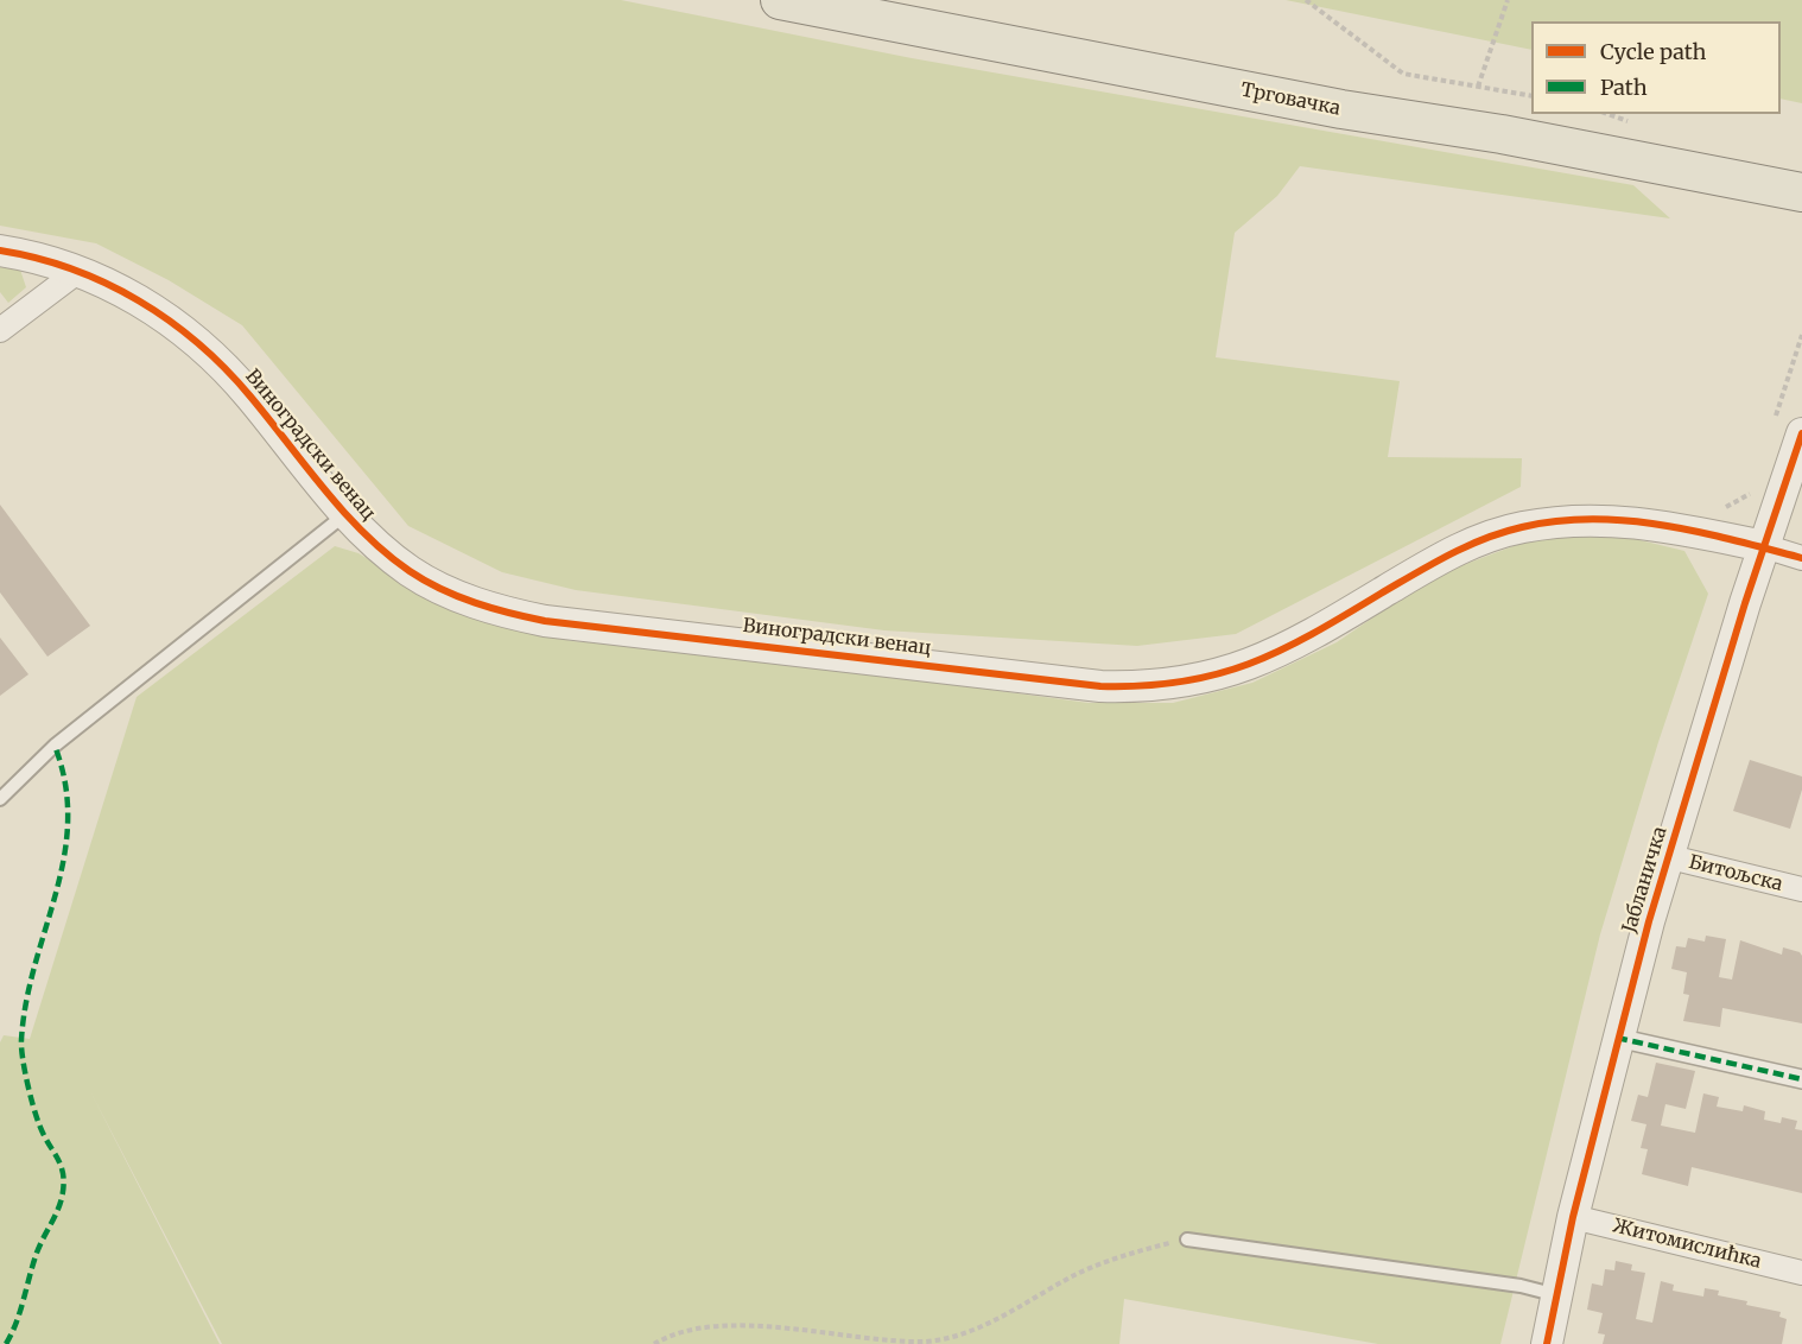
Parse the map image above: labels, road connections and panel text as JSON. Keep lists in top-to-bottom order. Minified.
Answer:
{"streets":{"main road":["Трговачка"],"street":["Виноградски венац","Битољска","Јабланичка","Житомислићка"]},"crossings":[["Виноградски венац","Јабланичка"],["Битољска","Јабланичка"],["Јабланичка","Житомислићка"]],"legend":["Cycle path","Path"]}
